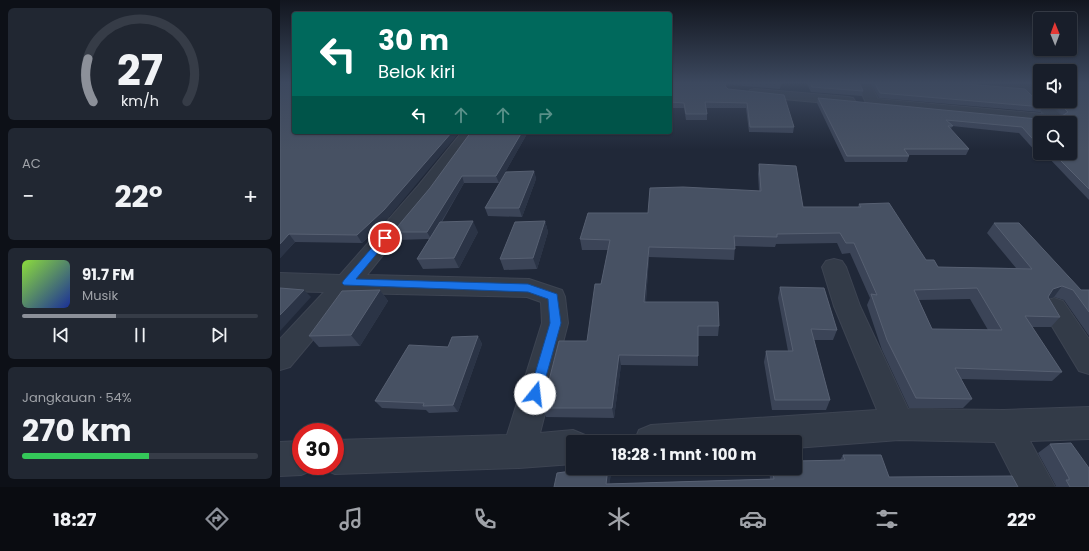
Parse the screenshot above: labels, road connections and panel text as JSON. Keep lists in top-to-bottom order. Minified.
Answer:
{"north":"top","page":{"turn":["30 m","Belok kiri"],"tile":["AC",["Jangkauan · 54%","270 km"]],"heat":["−","22°","+"],"song":["91.7 FM","Musik"],"limit":"30","trip":"18:28 · 1 mnt · 100 m","tabs":["18:27","22°"],"gauge":["27","km/h"]}}
